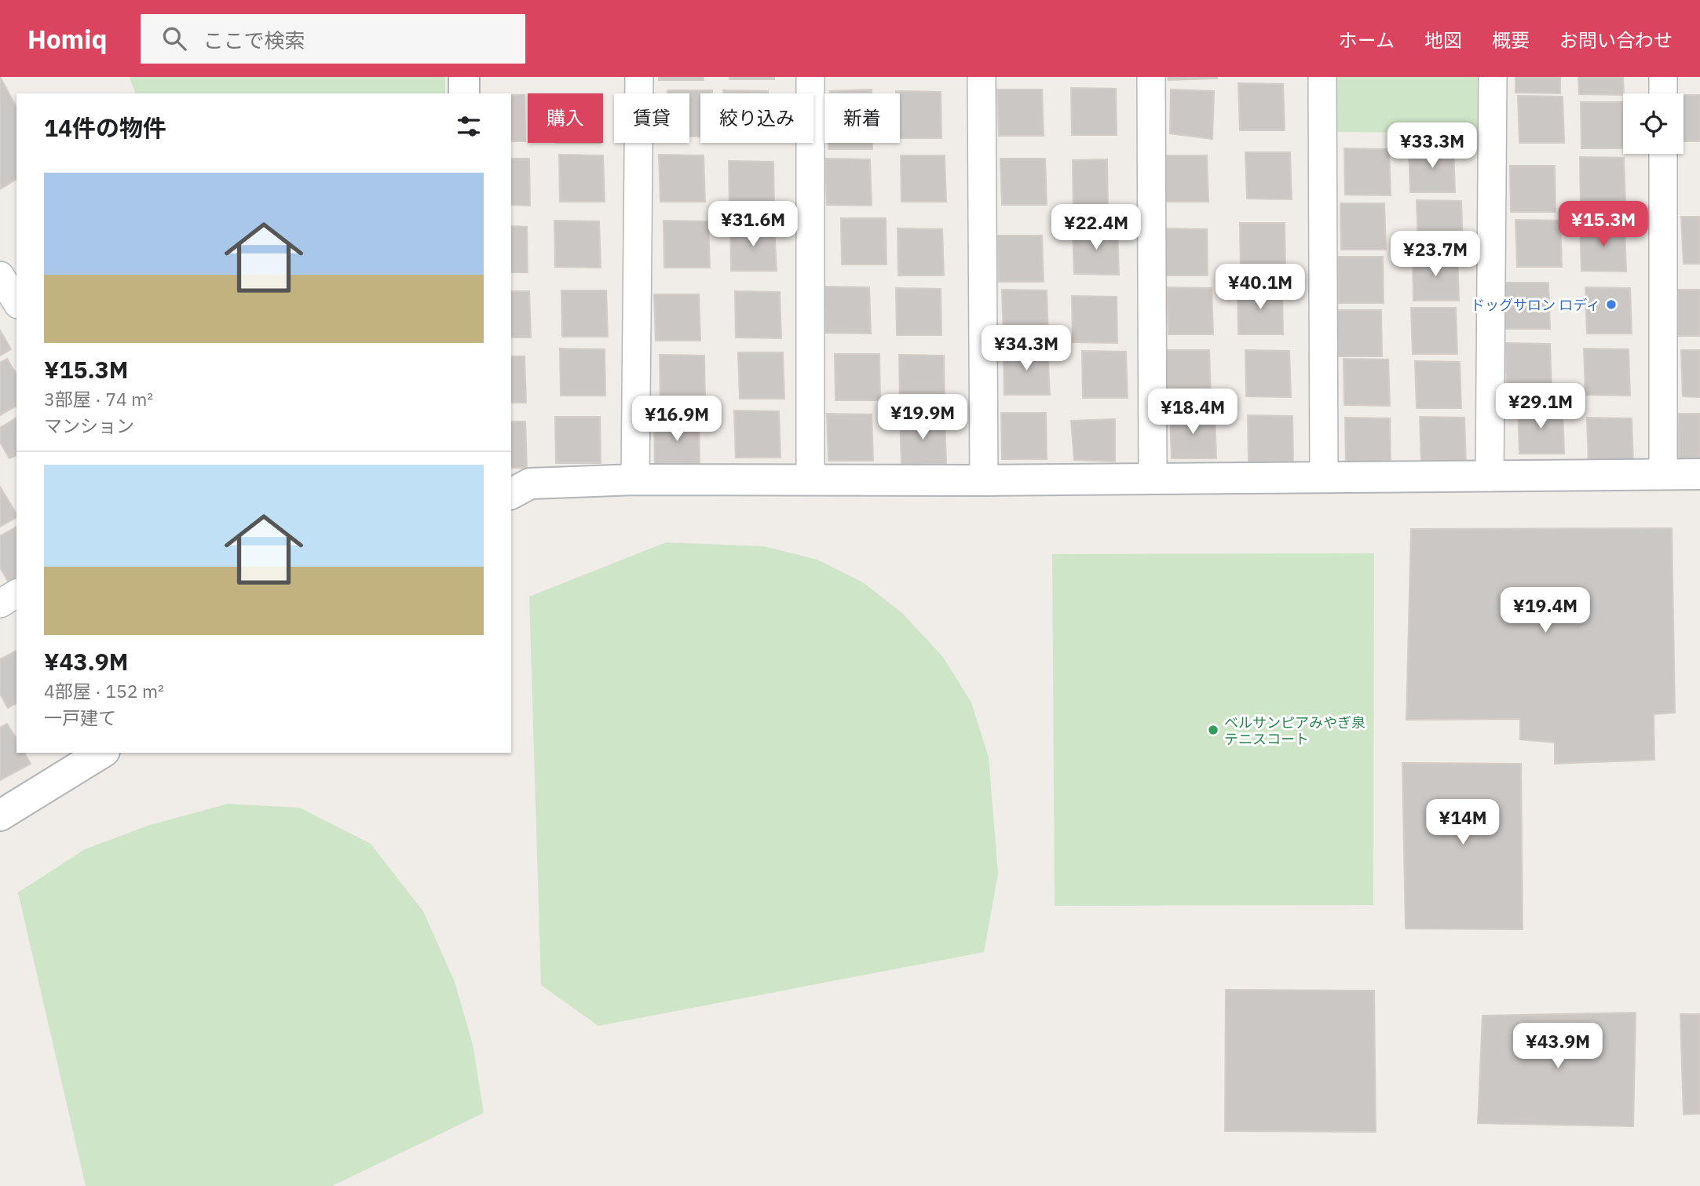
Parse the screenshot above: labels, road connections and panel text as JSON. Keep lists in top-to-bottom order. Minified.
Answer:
{"places":["ドッグサロン ロディ","ベルサンピアみやぎ泉 テニスコート"],"page":{"header":"Homiq","search":"ここで検索","nav":["ホーム","地図","概要","お問い合わせ"],"chip":["購入","賃貸","絞り込み","新着"],"heading":"14件の物件","price":["¥33.3M","¥31.6M","¥15.3M","¥22.4M","¥23.7M","¥40.1M","¥34.3M","¥29.1M","¥18.4M","¥19.9M","¥16.9M","¥19.4M","¥14M","¥43.9M"],"list":[{"name":"¥15.3M","note":"3部屋 · 74 m² · マンション"},{"name":"¥43.9M","note":"4部屋 · 152 m² · 一戸建て"}]}}
